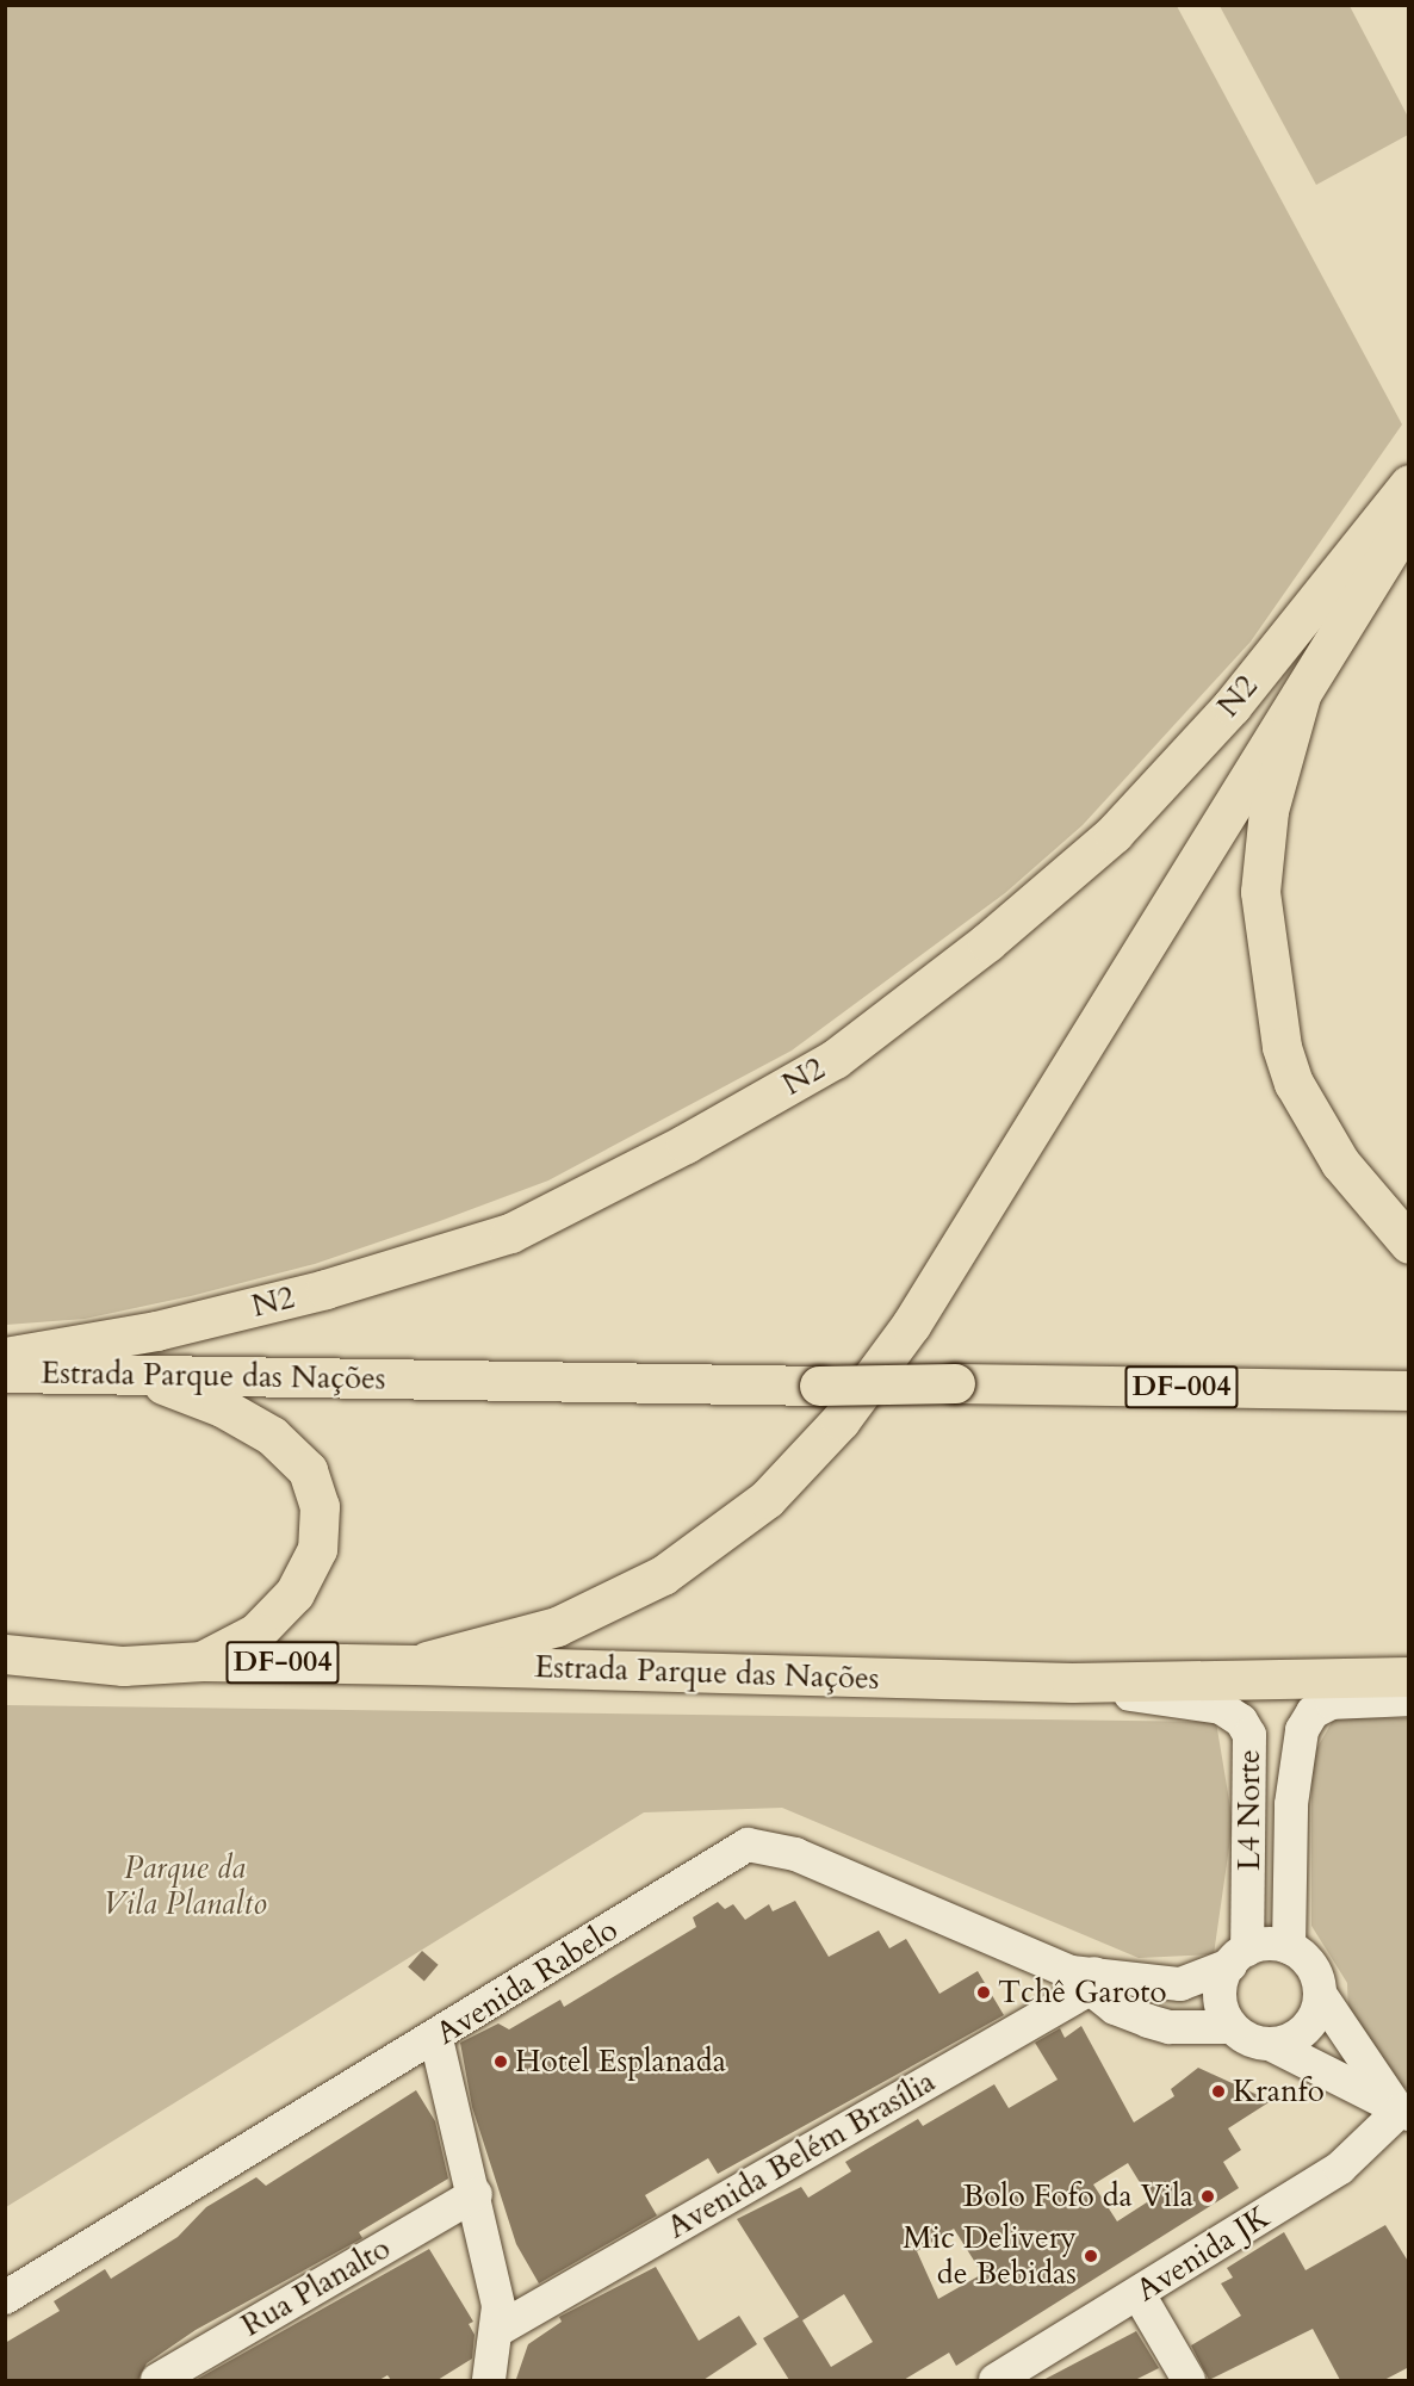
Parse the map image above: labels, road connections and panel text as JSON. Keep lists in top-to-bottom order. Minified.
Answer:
{"streets":{"main road":["N2","Estrada Parque das Nações","DF-004"],"street":["L4 Norte","Avenida Rabelo","Avenida Belém Brasília","Avenida JK","Rua Planalto"]},"crossings":[["N2","Estrada Parque das Nações"],["Estrada Parque das Nações","L4 Norte"],["Avenida Rabelo","Avenida Belém Brasília"]],"parks":["Parque da Vila Planalto"],"places":["Tchê Garoto","Hotel Esplanada","Kranfo","Bolo Fofo da Vila","Mic Delivery de Bebidas"]}
